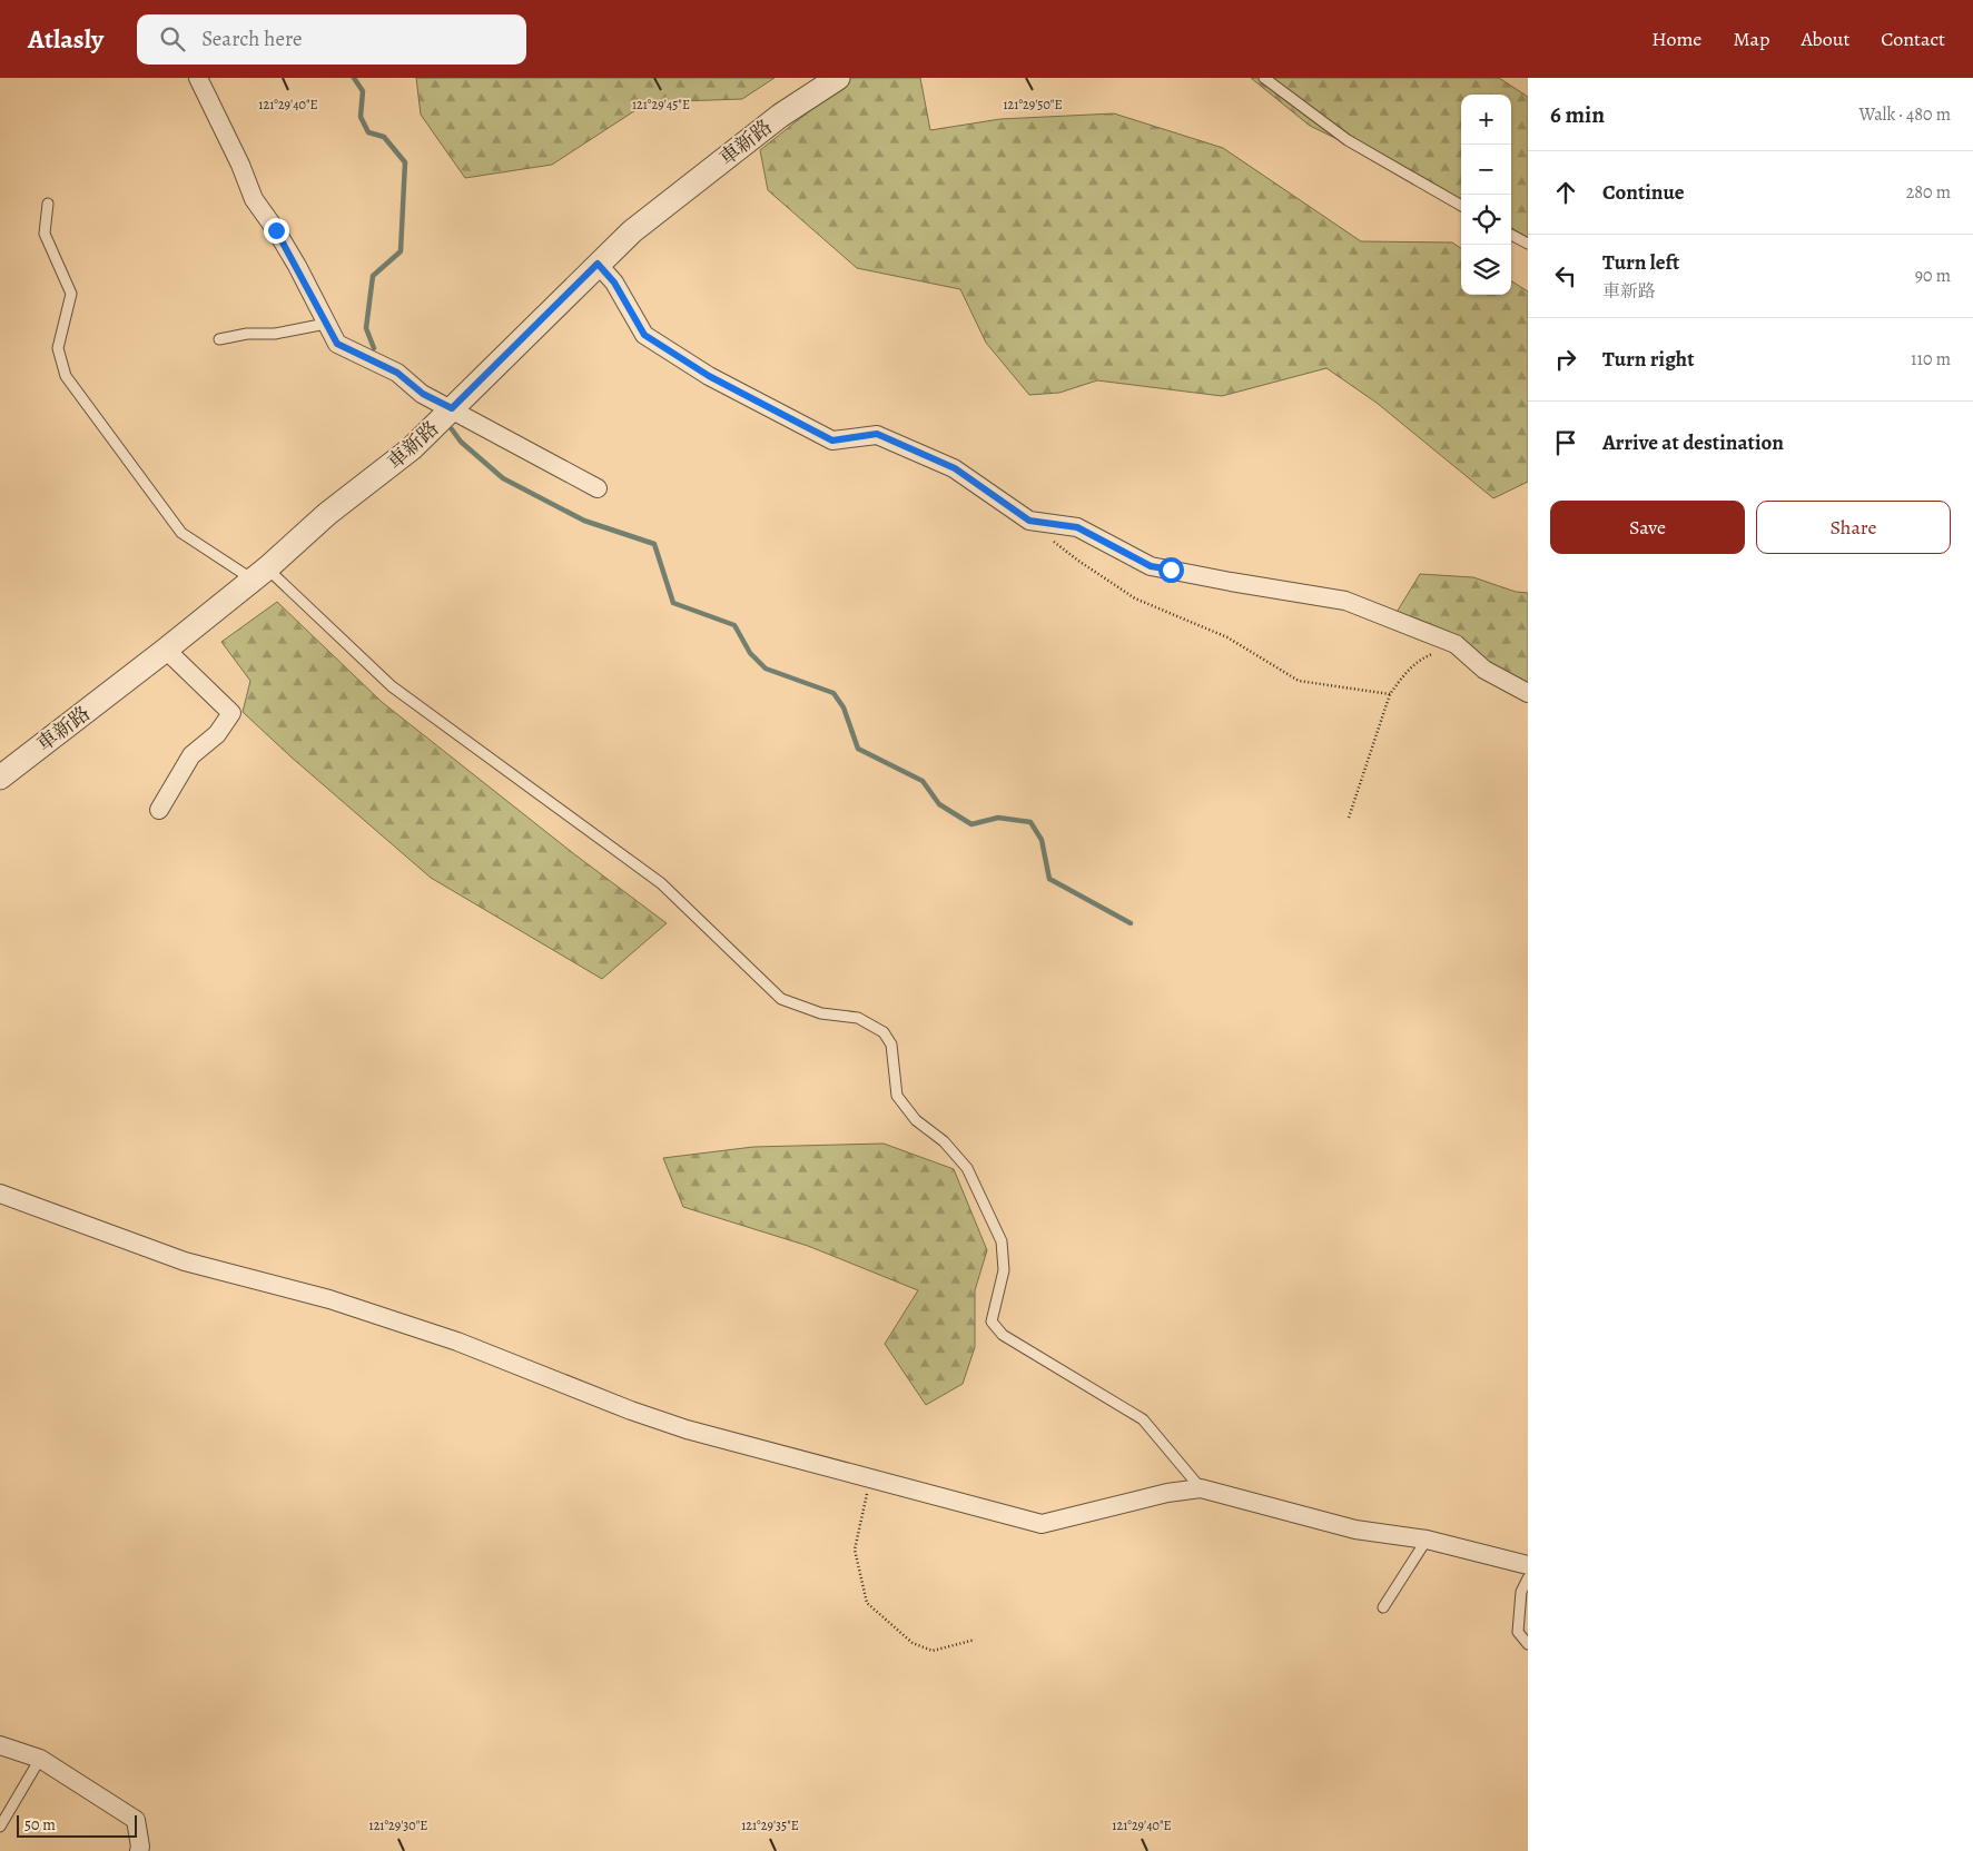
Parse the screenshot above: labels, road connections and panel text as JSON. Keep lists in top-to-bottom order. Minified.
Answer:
{"streets":{"street":["車新路"]},"scale_bar":"50 m","page":{"header":"Atlasly","search":"Search here","nav":["Home","Map","About","Contact"],"heading":["6 min","Walk · 480 m"],"map_buttons":["+","−"],"list":[["Continue","280 m"],["Turn left","車新路","90 m"],["Turn right","110 m"],"Arrive at destination"],"buttons":["Save","Share"],"scale":"50 m"},"coordinates":["121°29'40\"E","121°29'50\"E","121°29'45\"E","121°29'30\"E","121°29'35\"E"]}
